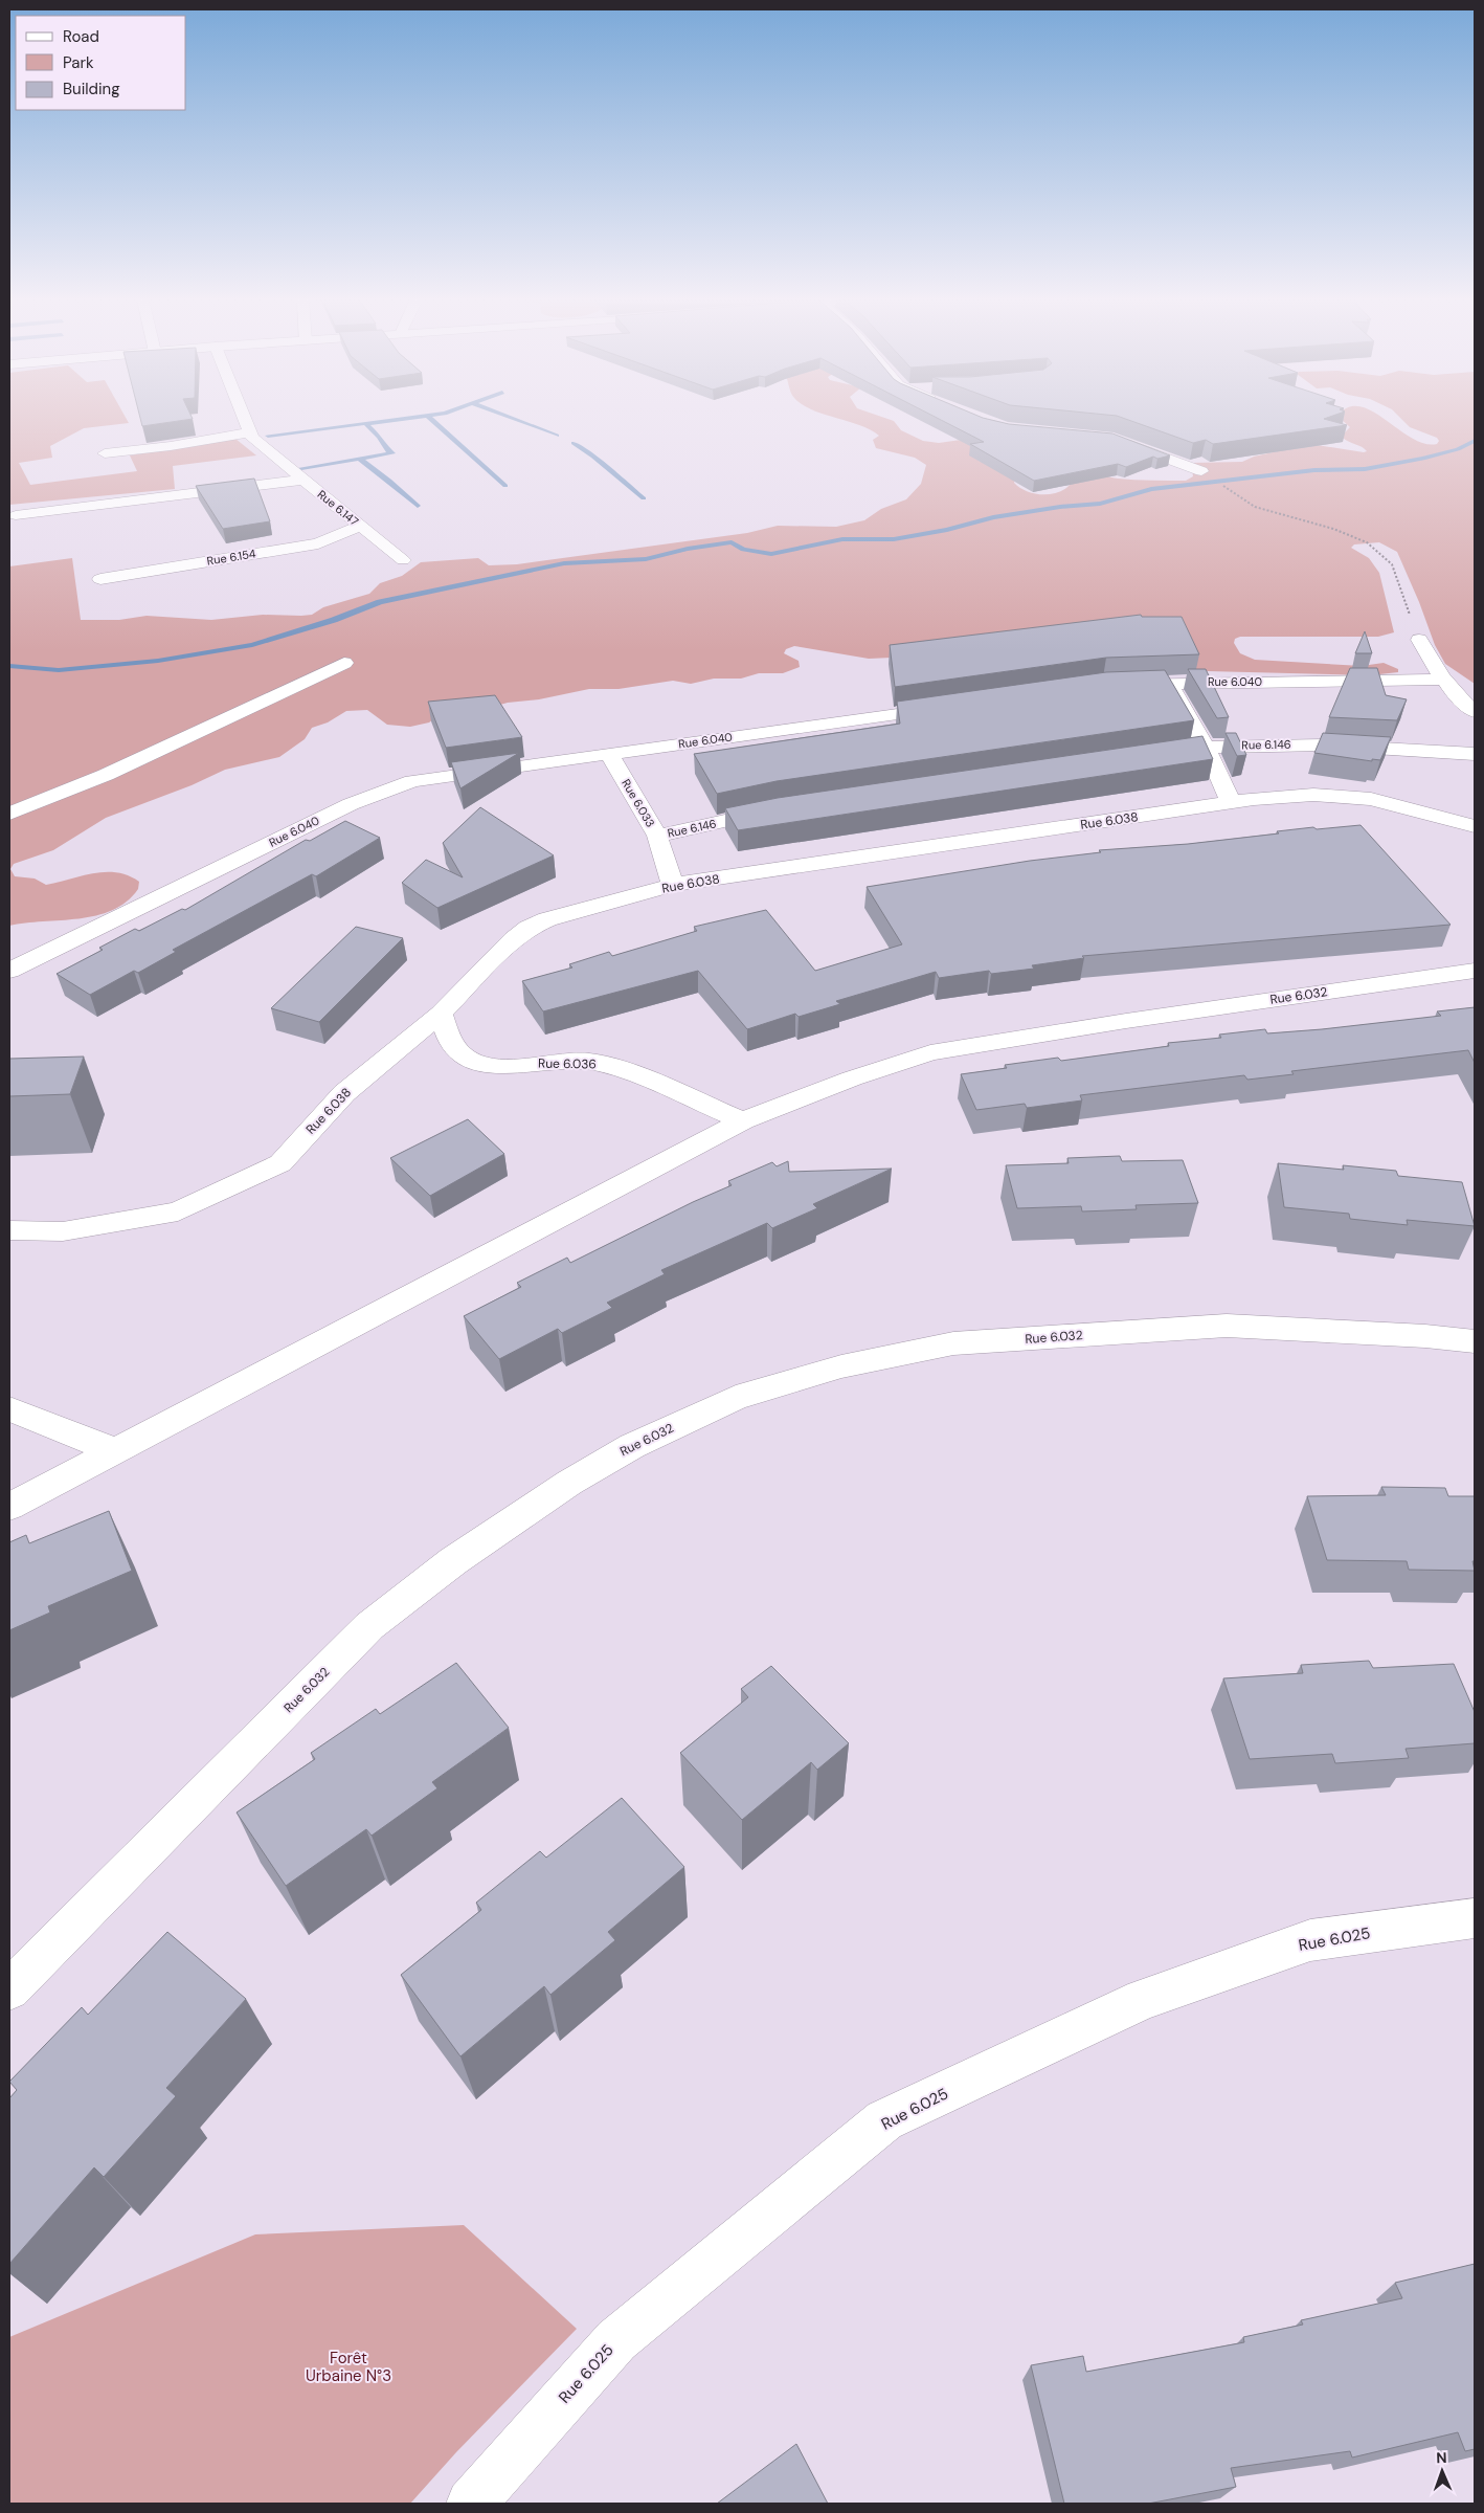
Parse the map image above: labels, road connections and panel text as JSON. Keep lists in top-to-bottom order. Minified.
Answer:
{"streets":{"street":["Rue 6.147","Rue 6.154","Rue 6.040","Rue 6.146","Rue 6.033","Rue 6.038","Rue 6.032","Rue 6.036","Rue 6.025"]},"crossings":[["Rue 6.147","Rue 6.154"],["Rue 6.040","Rue 6.033"],["Rue 6.146","Rue 6.033"],["Rue 6.033","Rue 6.038"],["Rue 6.038","Rue 6.036"],["Rue 6.032","Rue 6.036"]],"parks":["Forêt Urbaine N°3"],"legend":["Road","Park","Building"],"north":"top"}
